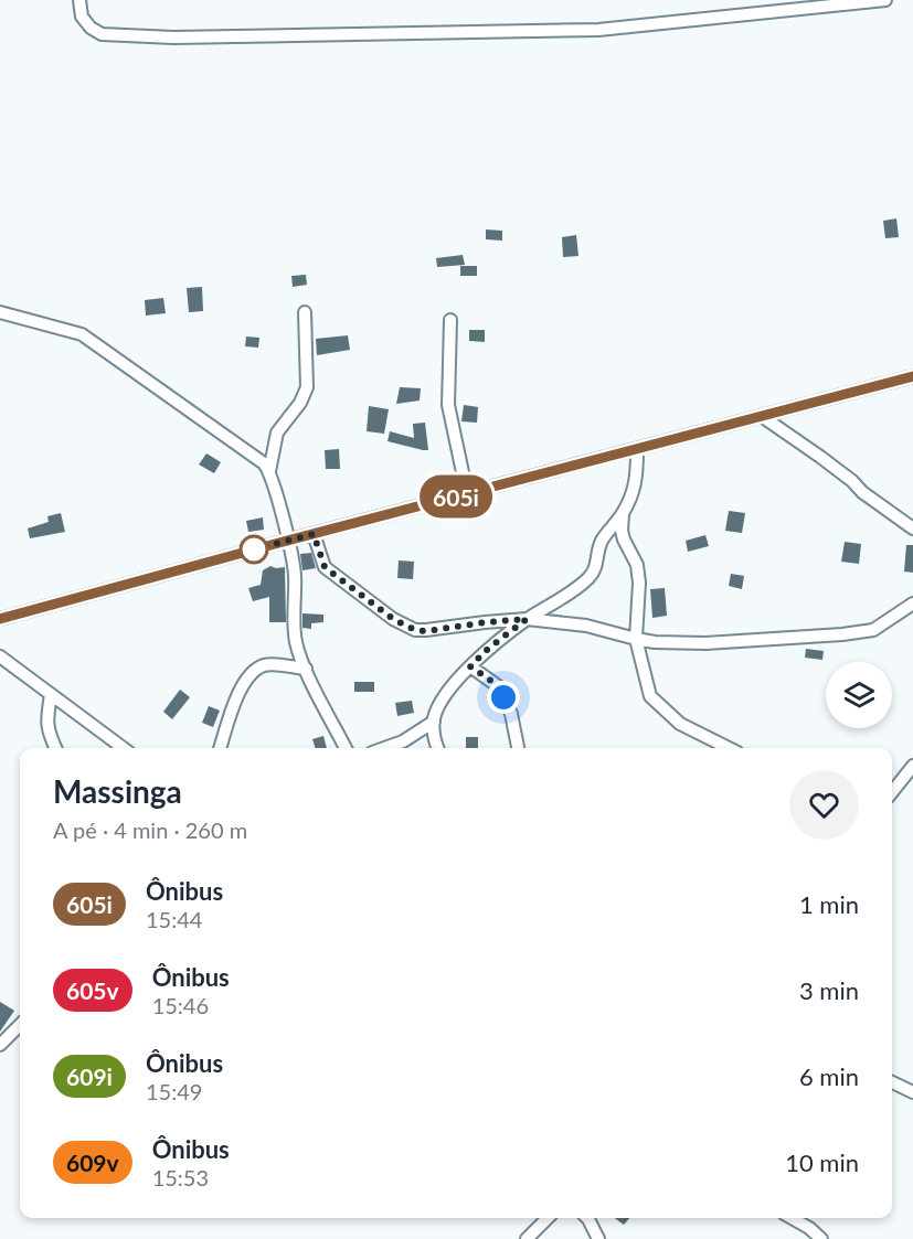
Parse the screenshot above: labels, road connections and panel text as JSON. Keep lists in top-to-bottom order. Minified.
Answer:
{"lines":["bus line 605i"],"page":{"on_map":"605i","heading":["Massinga","A pé · 4 min · 260 m"],"list":[{"mark":"605i","name":"Ônibus","note":"15:44","value":"1 min"},{"mark":"605v","name":"Ônibus","note":"15:46","value":"3 min"},{"mark":"609i","name":"Ônibus","note":"15:49","value":"6 min"},{"mark":"609v","name":"Ônibus","note":"15:53","value":"10 min"}]}}
